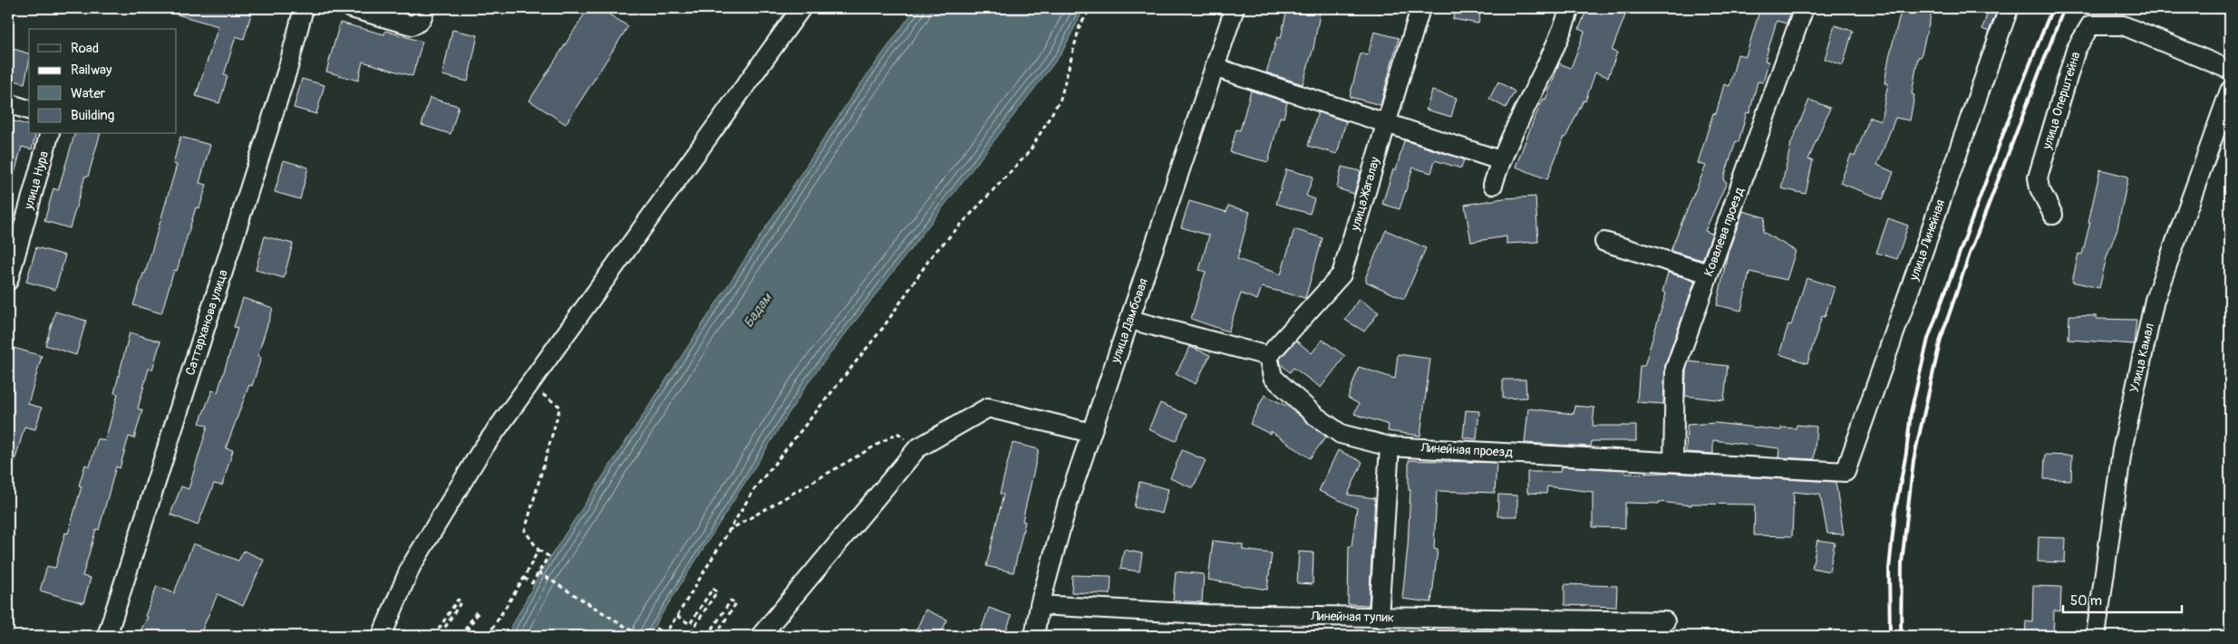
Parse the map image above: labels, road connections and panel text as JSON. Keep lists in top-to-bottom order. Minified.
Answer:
{"streets":{"street":["улица Оперштейна","улица Нура","улица Жагалау","Ковалева проезд","улица Линейная","улица Дамбовая","Саттарханова улица","Улица Камал","Линейная проезд","Линейная тупик"]},"crossings":[["улица Жагалау","Линейная проезд"],["Ковалева проезд","Линейная проезд"],["улица Линейная","Линейная проезд"],["улица Дамбовая","Линейная тупик"]],"water":["Бадам"],"legend":["Road","Railway","Water","Building"],"scale_bar":"50 m"}
